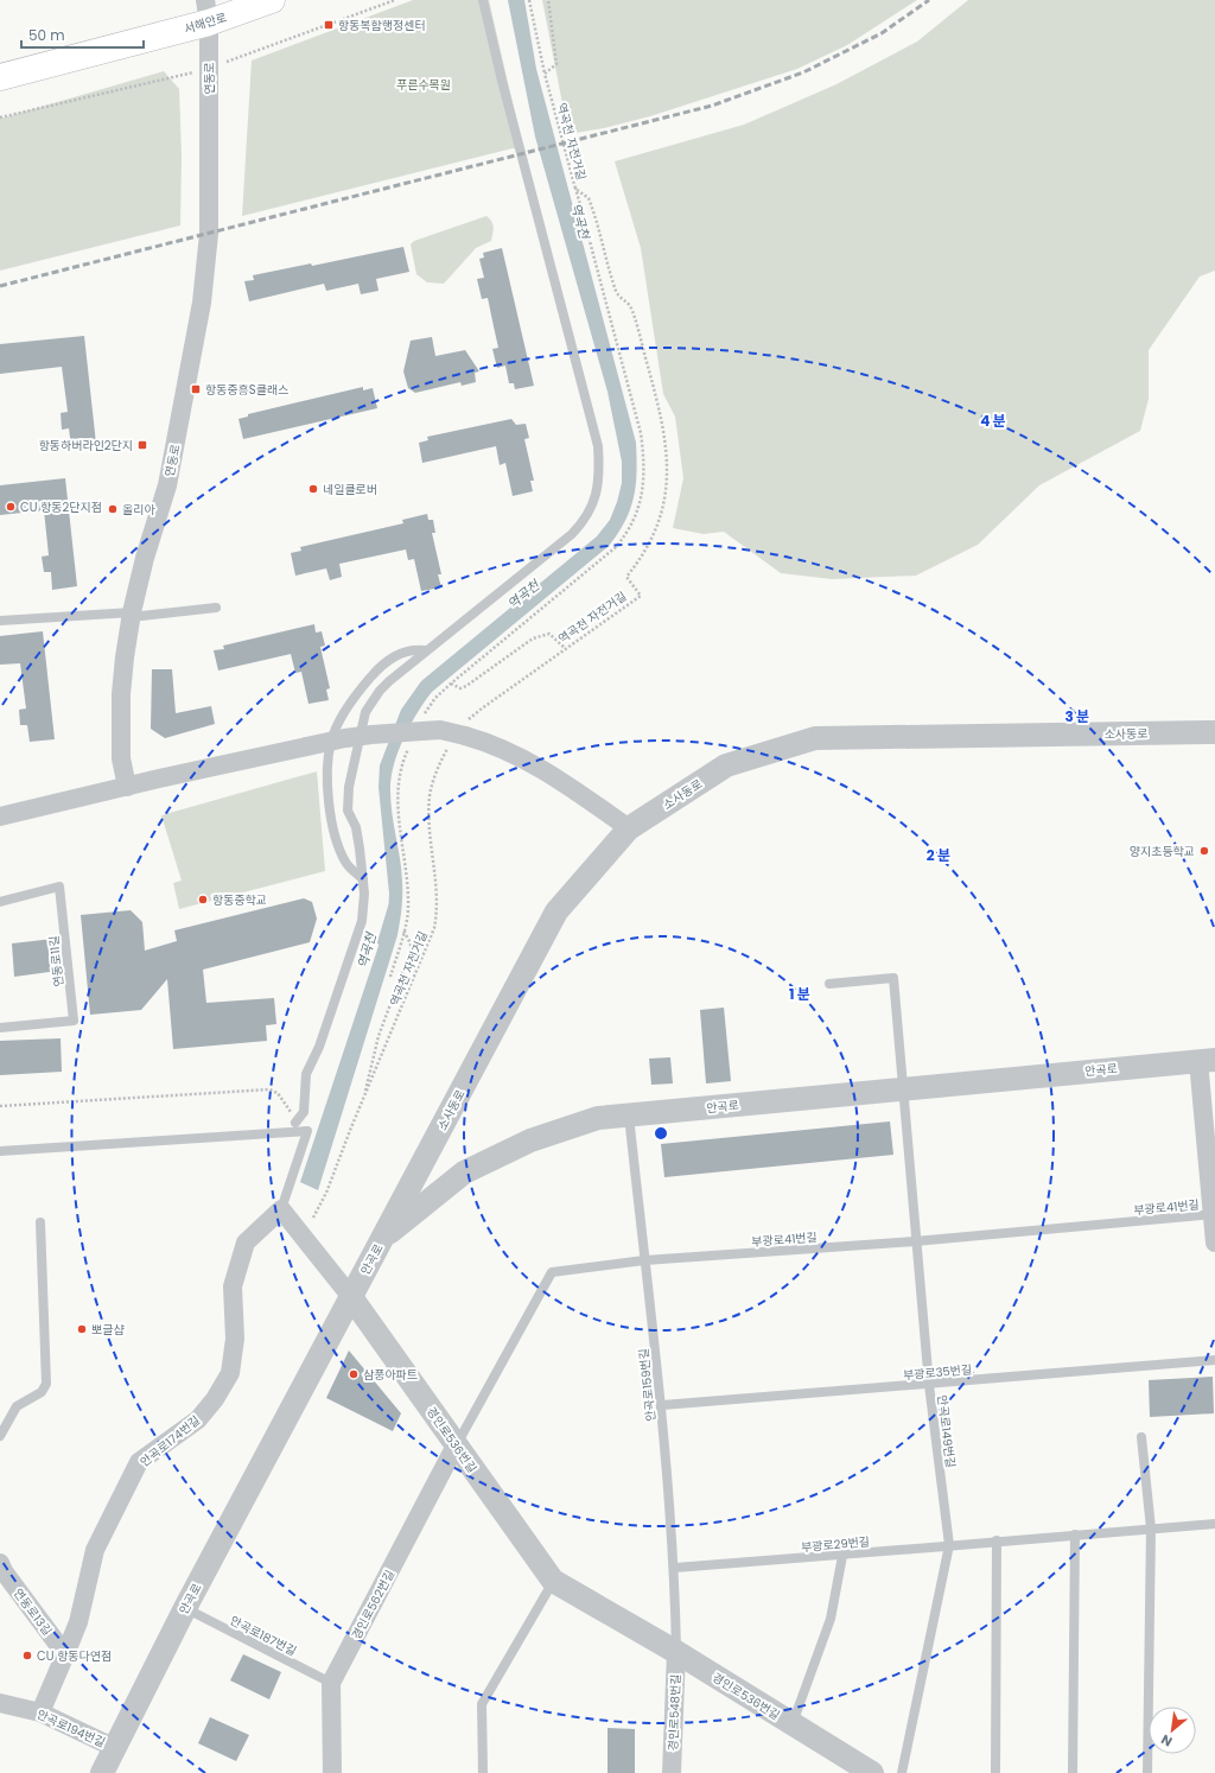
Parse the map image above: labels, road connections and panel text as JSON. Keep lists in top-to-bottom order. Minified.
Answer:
{"streets":{"main road":["서해안로"],"street":["연동로","소사동로","안곡로","경인로536번길","안곡로174번길","경인로562번길","연동로13길","경인로548번길","안곡로194번길"],"lane":["연동로11길","부광로41번길","부광로35번길","안곡로159번길","안곡로149번길","부광로29번길","안곡로187번길"],"path":["역곡천 자전거길"]},"crossings":[["서해안로","연동로"],["소사동로","안곡로"],["안곡로","안곡로159번길"],["안곡로","안곡로149번길"],["안곡로","경인로536번길"],["안곡로","안곡로187번길"],["안곡로","안곡로194번길"],["부광로41번길","안곡로159번길"],["부광로41번길","안곡로149번길"],["부광로41번길","경인로536번길"],["부광로41번길","경인로562번길"],["부광로35번길","안곡로159번길"],["부광로35번길","안곡로149번길"],["안곡로159번길","경인로536번길"],["안곡로159번길","부광로29번길"],["안곡로159번길","경인로548번길"],["안곡로149번길","부광로29번길"],["경인로536번길","부광로29번길"],["경인로536번길","경인로562번길"],["경인로536번길","경인로548번길"],["안곡로174번길","연동로13길"],["경인로562번길","안곡로187번길"]],"water":["역곡천"],"parks":["푸른수목원"],"places":{"transit":["항동복합행정센터","항동중흥S클래스","항동하버라인2단지"],"other":["네일클로버","CU 항동2단지점","올리아","양지초등학교","항동중학교","뽀글샵","삼풍아파트","CU 항동다연점"]},"scale_bar":"50 m","north":"bottom left","rings":["4 분","3 분","2 분","1 분"]}
